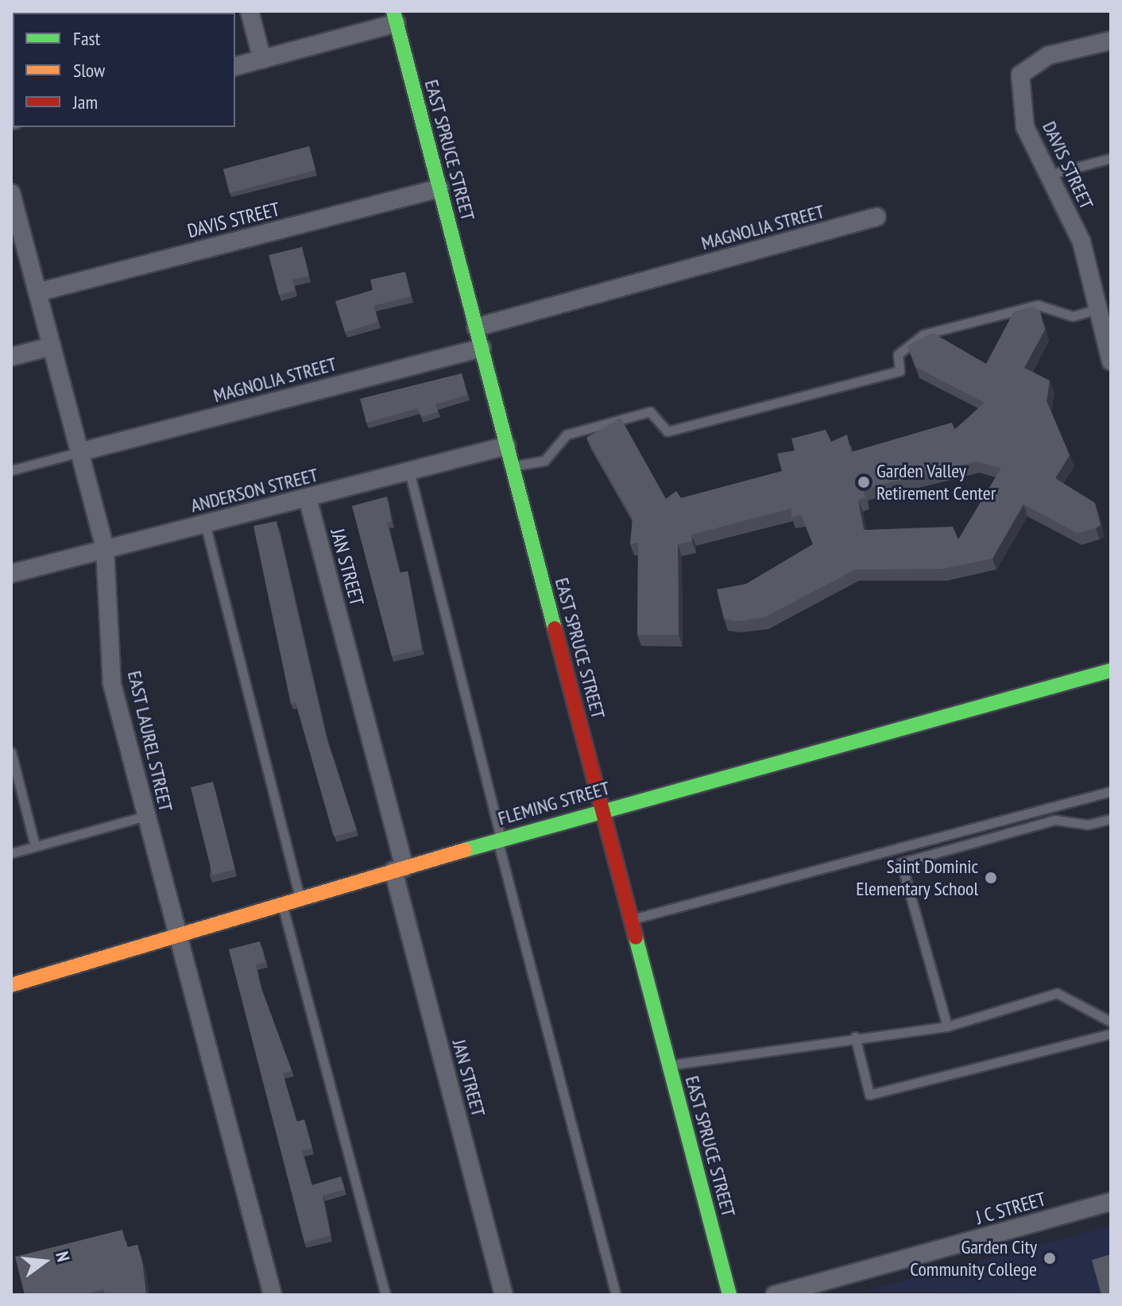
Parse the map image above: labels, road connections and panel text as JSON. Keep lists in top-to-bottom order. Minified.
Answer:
{"streets":{"street":["EAST SPRUCE STREET","DAVIS STREET","MAGNOLIA STREET","ANDERSON STREET","JAN STREET","EAST LAUREL STREET","FLEMING STREET","J C STREET"]},"crossings":[["EAST SPRUCE STREET","DAVIS STREET"],["EAST SPRUCE STREET","MAGNOLIA STREET"],["EAST SPRUCE STREET","ANDERSON STREET"],["EAST SPRUCE STREET","FLEMING STREET"],["DAVIS STREET","EAST LAUREL STREET"],["MAGNOLIA STREET","EAST LAUREL STREET"],["ANDERSON STREET","JAN STREET"],["ANDERSON STREET","EAST LAUREL STREET"],["JAN STREET","FLEMING STREET"],["EAST LAUREL STREET","FLEMING STREET"]],"places":["Garden Valley Retirement Center","Saint Dominic Elementary School","Garden City Community College"],"legend":["Fast","Slow","Jam"],"north":"right"}
